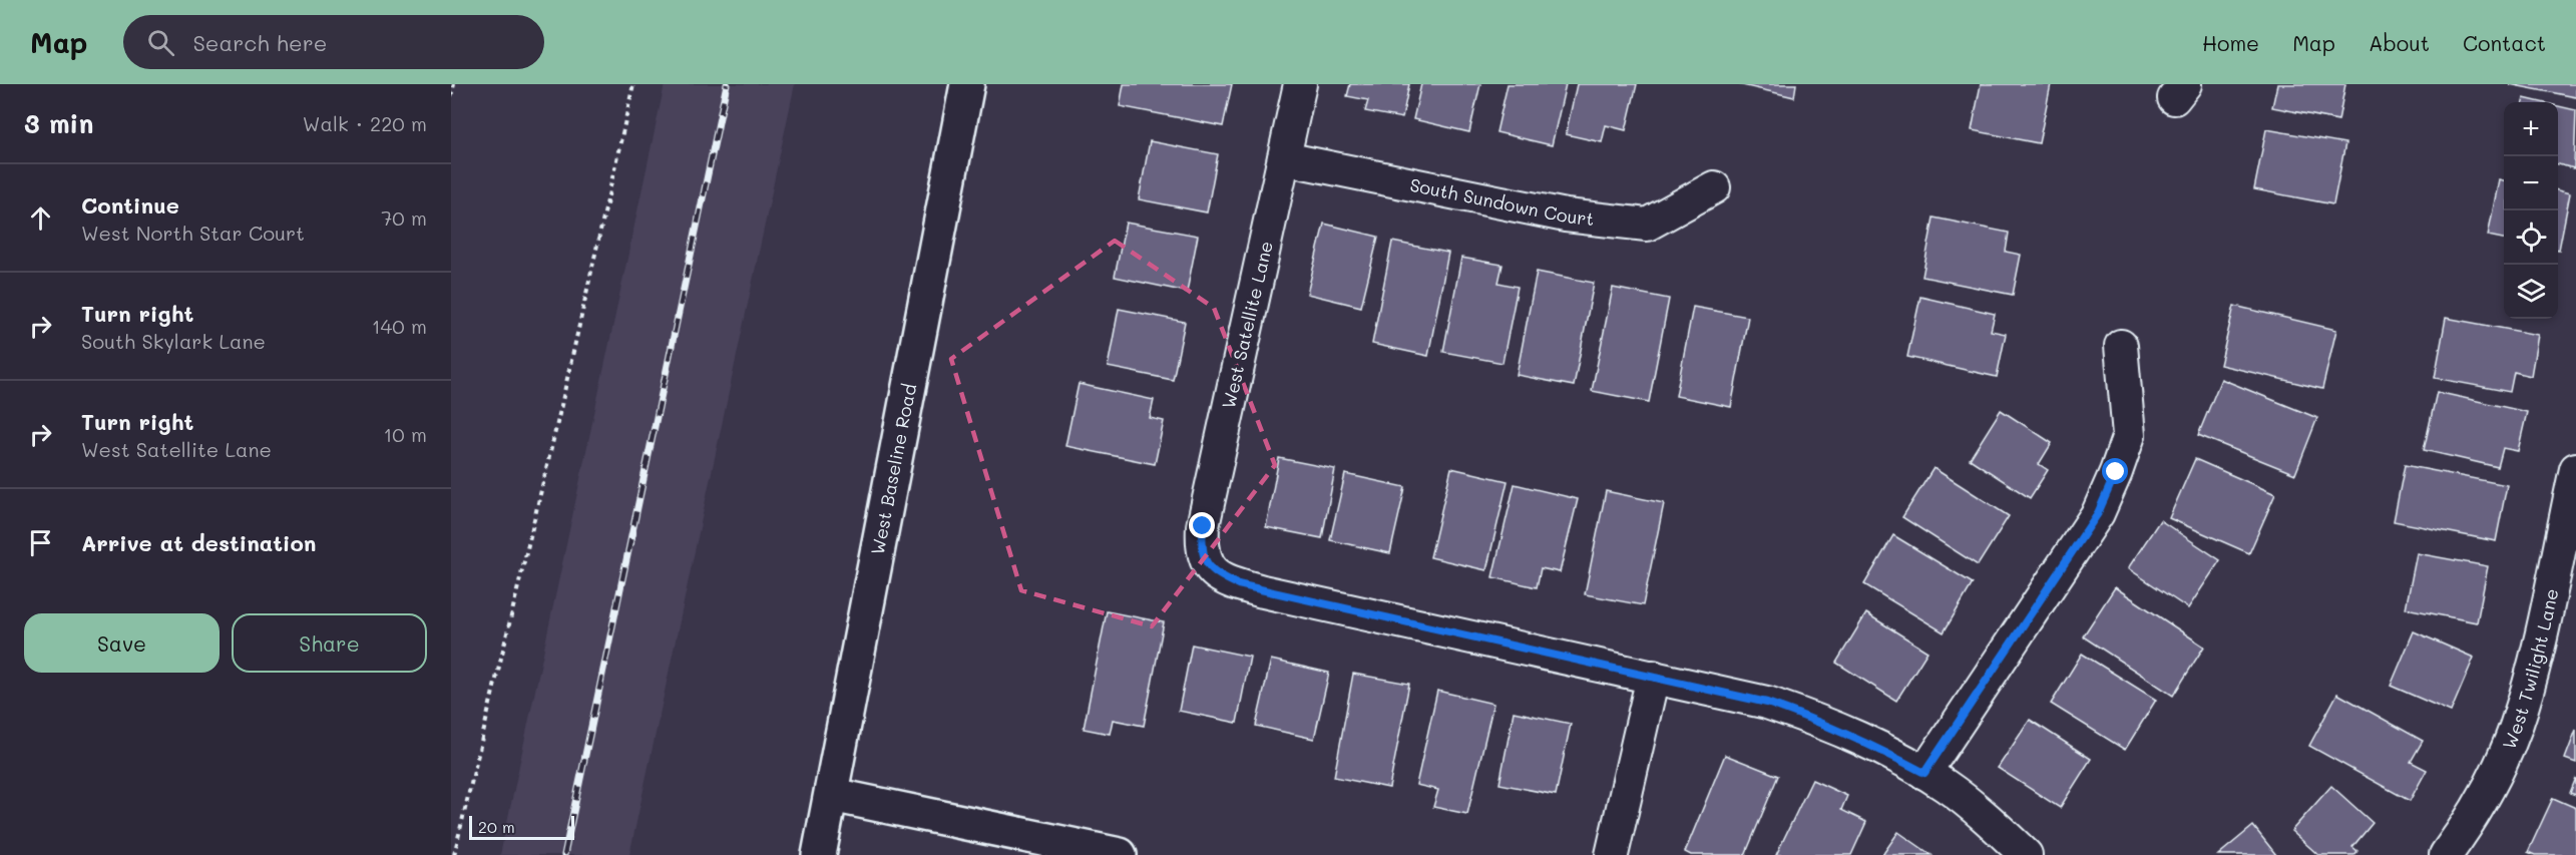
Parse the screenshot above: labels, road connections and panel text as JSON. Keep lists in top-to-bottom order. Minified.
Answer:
{"streets":{"main road":["West Baseline Road"],"street":["South Sundown Court","West Satellite Lane","West Twilight Lane"]},"crossings":[["South Sundown Court","West Satellite Lane"]],"scale_bar":"20 m","page":{"header":"Map","search":"Search here","nav":["Home","Map","About","Contact"],"heading":["3 min","Walk · 220 m"],"map_buttons":["+","−"],"list":[["Continue","West North Star Court","70 m"],["Turn right","South Skylark Lane","140 m"],["Turn right","West Satellite Lane","10 m"],"Arrive at destination"],"buttons":["Save","Share"],"scale":"20 m"}}
